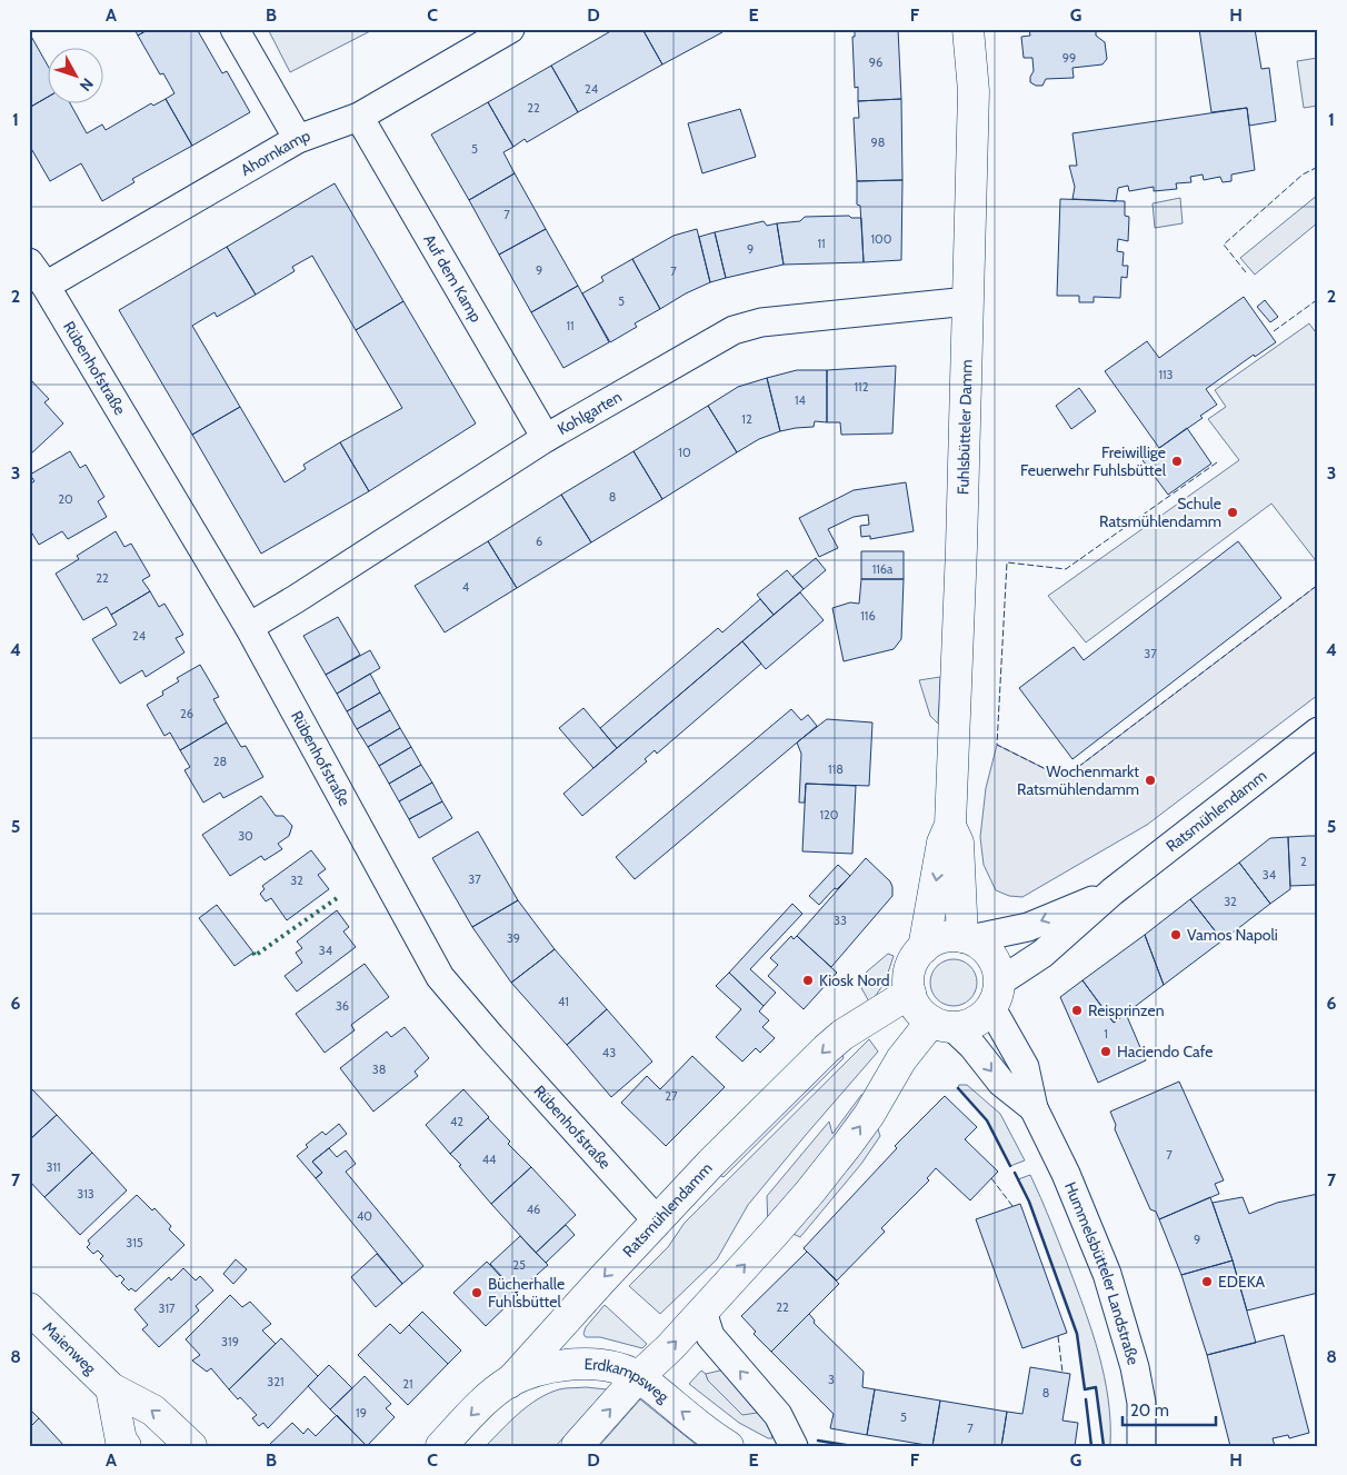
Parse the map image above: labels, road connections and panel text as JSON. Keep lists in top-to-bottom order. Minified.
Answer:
{"streets":{"street":["Ahornkamp","Auf dem Kamp","Rübenhofstraße","Kohlgarten","Fuhlsbütteler Damm","Ratsmühlendamm","Hummelsbütteler Landstraße","Maienweg","Erdkampsweg"]},"crossings":[["Ahornkamp","Auf dem Kamp"],["Ahornkamp","Rübenhofstraße"],["Auf dem Kamp","Kohlgarten"],["Rübenhofstraße","Kohlgarten"],["Rübenhofstraße","Ratsmühlendamm"],["Kohlgarten","Fuhlsbütteler Damm"],["Fuhlsbütteler Damm","Ratsmühlendamm"],["Fuhlsbütteler Damm","Hummelsbütteler Landstraße"],["Ratsmühlendamm","Hummelsbütteler Landstraße"],["Ratsmühlendamm","Erdkampsweg"]],"one_way":["Maienweg"],"places":["Freiwillige Feuerwehr Fuhlsbüttel","Schule Ratsmühlendamm","Wochenmarkt Ratsmühlendamm","Vamos Napoli","Kiosk Nord","Reisprinzen","Haciendo Cafe","EDEKA","Bücherhalle Fuhlsbüttel"],"house_numbers":["99","96","24","22","98","5","7","100","11","9","9","7","5","11","113","112","14","12","10","8","20","6","116a","22","4","116","24","37","26","28","118","120","30","2","34","37","32","32","33","39","34","41","36","1","43","38","27","42","7","44","311","313","46","40","9","315","25","22","317","319","3","321","21","8","19","5","7"],"scale_bar":"20 m","north":"bottom right","grid":{"columns":["A","B","C","D","E","F","G","H"],"rows":["1","2","3","4","5","6","7","8"]}}
